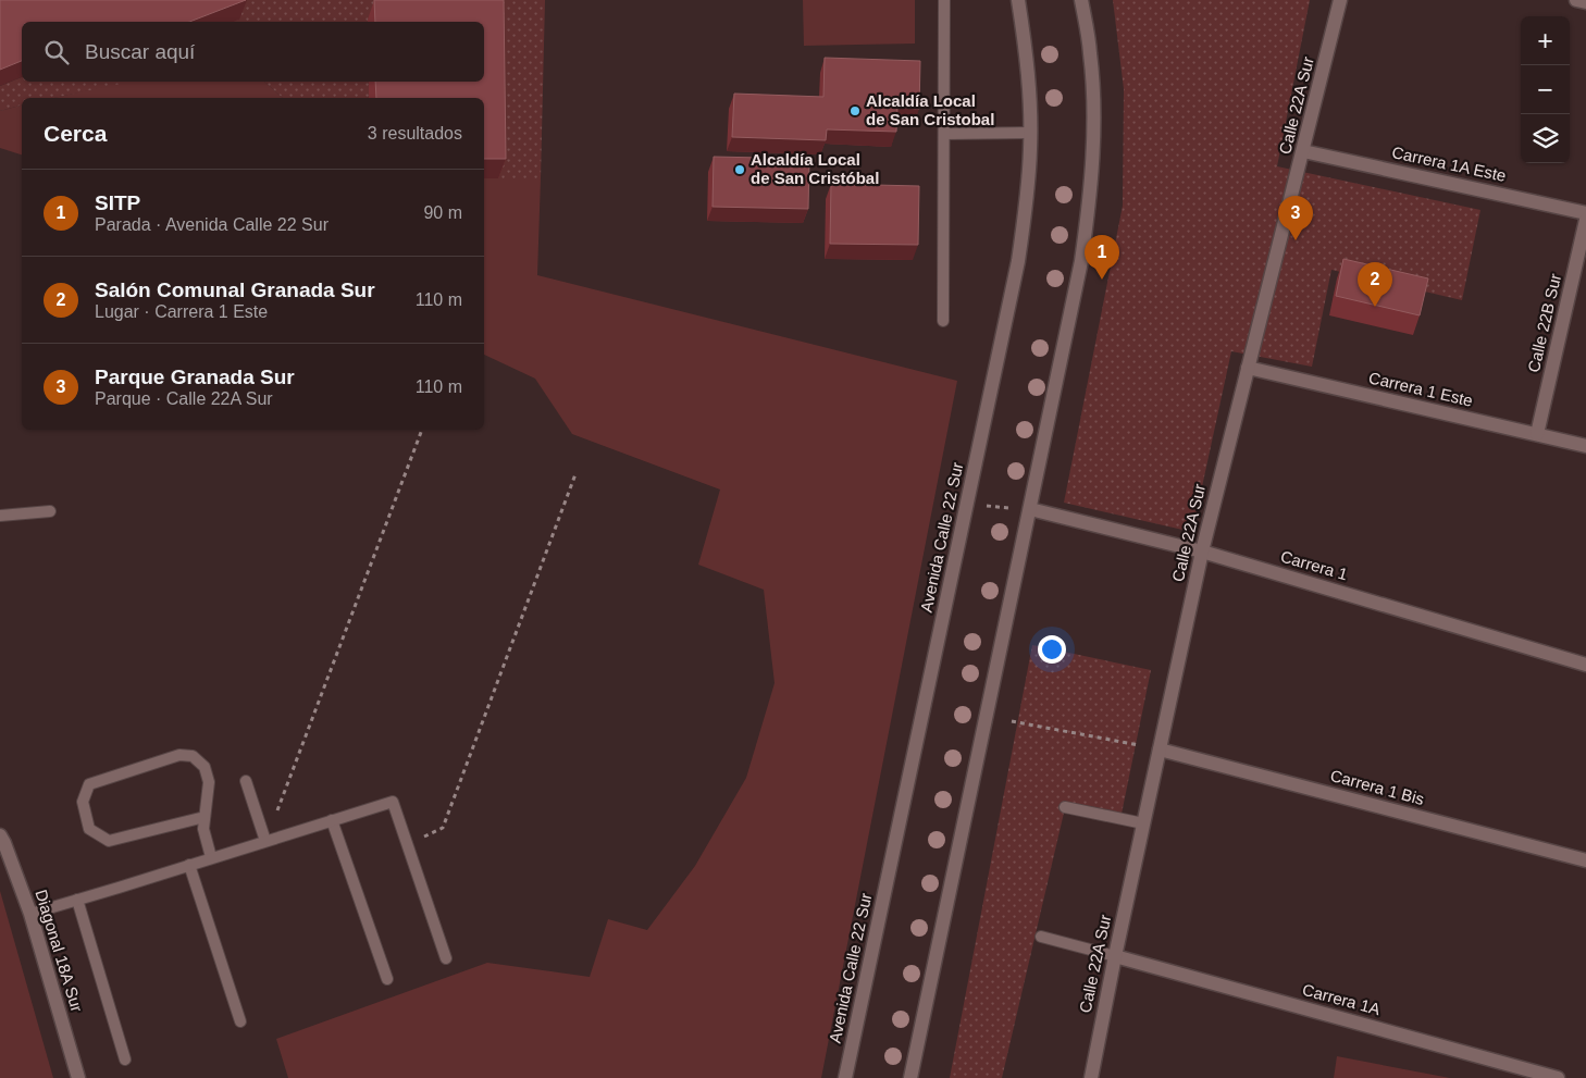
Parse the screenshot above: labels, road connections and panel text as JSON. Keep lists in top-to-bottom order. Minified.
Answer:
{"streets":{"street":["Calle 22A Sur","Carrera 1A Este","Calle 22B Sur","Carrera 1 Este","Avenida Calle 22 Sur","Carrera 1","Carrera 1 Bis","Diagonal 18A Sur","Carrera 1A"]},"crossings":[["Calle 22A Sur","Carrera 1A Este"],["Calle 22A Sur","Carrera 1 Este"],["Calle 22A Sur","Carrera 1"],["Calle 22A Sur","Carrera 1 Bis"],["Calle 22A Sur","Carrera 1A"],["Calle 22B Sur","Carrera 1 Este"]],"places":["Alcaldía Local de San Cristobal","Alcaldía Local de San Cristóbal"],"page":{"map_buttons":["+","−"],"search":"Buscar aquí","heading":["Cerca","3 resultados"],"list":[{"mark":"1","name":"SITP","note":"Parada · Avenida Calle 22 Sur","value":"90 m"},{"mark":"2","name":"Salón Comunal Granada Sur","note":"Lugar · Carrera 1 Este","value":"110 m"},{"mark":"3","name":"Parque Granada Sur","note":"Parque · Calle 22A Sur","value":"110 m"}],"pins":["3","1","2"]}}
